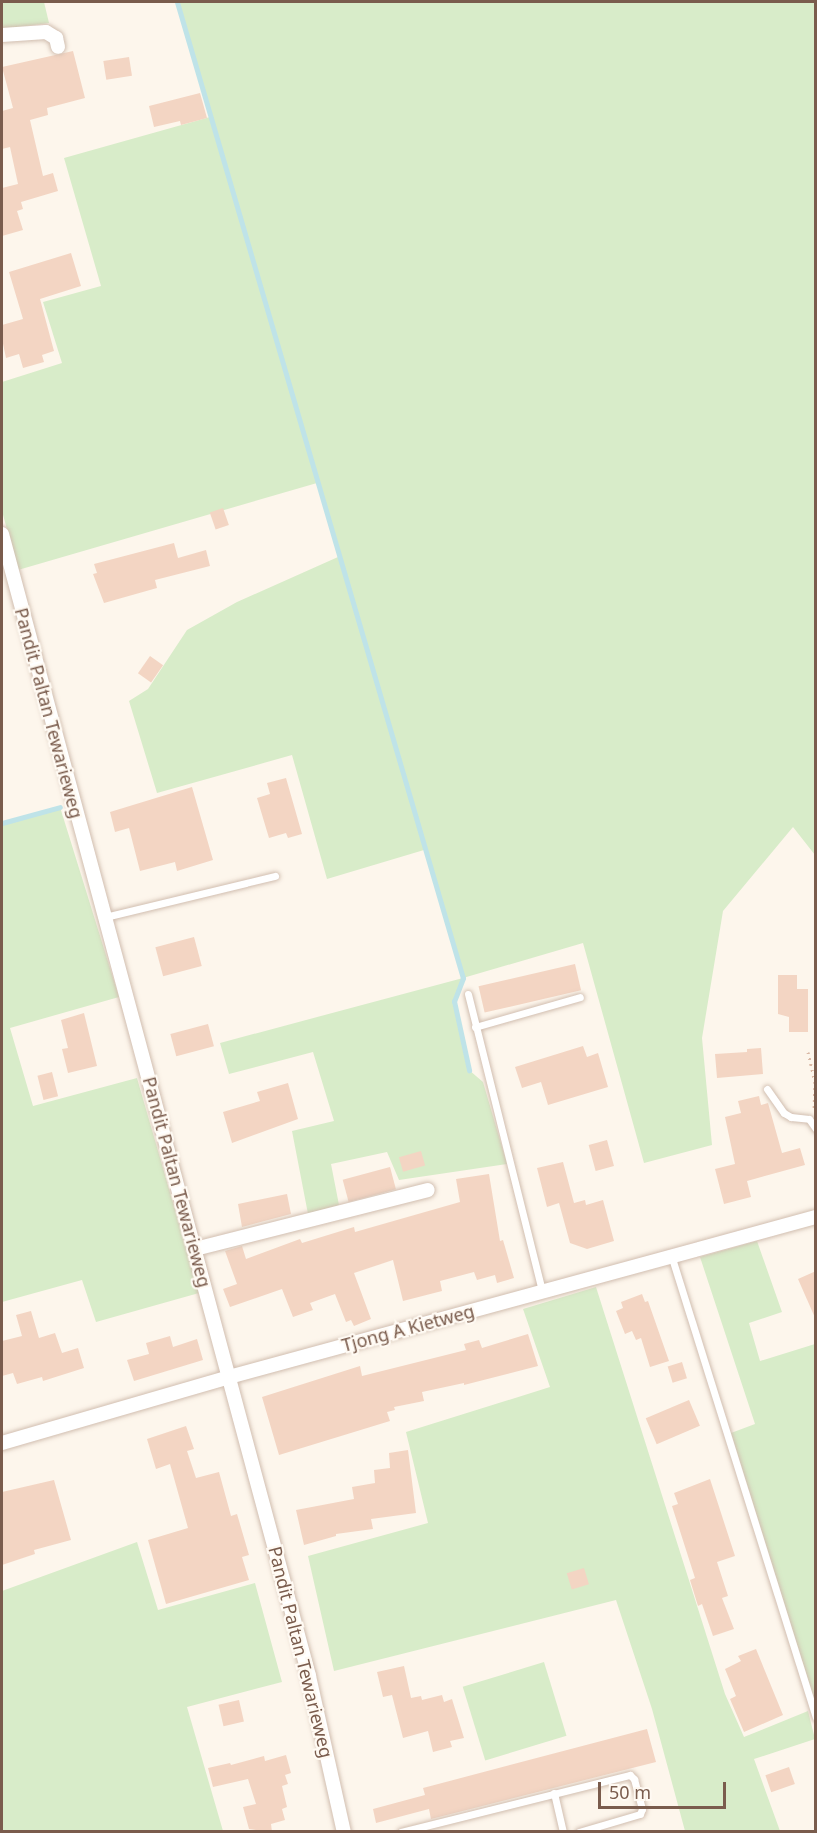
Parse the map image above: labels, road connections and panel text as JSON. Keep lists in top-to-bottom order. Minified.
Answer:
{"streets":{"street":["Pandit Paltan Tewarieweg","Tjong A Kietweg"]},"crossings":[["Pandit Paltan Tewarieweg","Tjong A Kietweg"]],"scale_bar":"50 m"}
